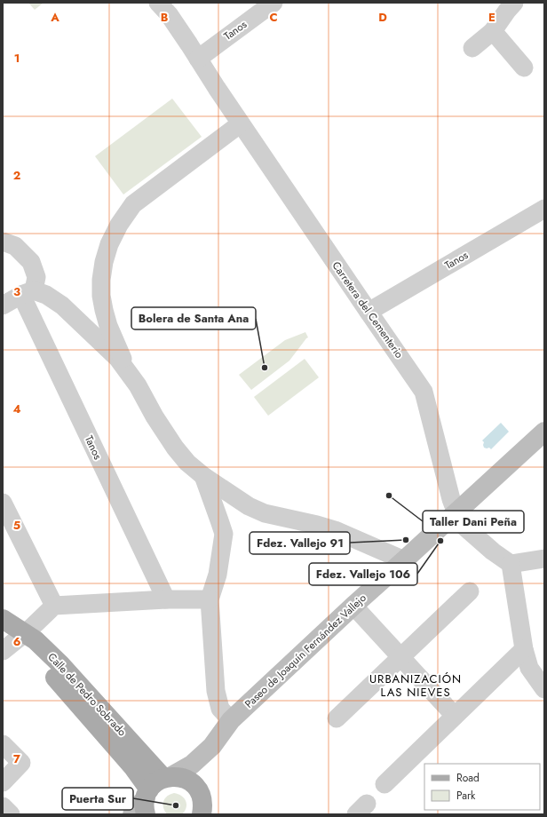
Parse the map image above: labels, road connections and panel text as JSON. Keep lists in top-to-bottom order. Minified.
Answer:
{"streets":{"main road":["Calle de Pedro Sobrado"],"street":["Tanos","Carretera del Cementerio","Paseo de Joaquín Fernández Vallejo"]},"crossings":[["Tanos","Carretera del Cementerio"],["Carretera del Cementerio","Paseo de Joaquín Fernández Vallejo"],["Paseo de Joaquín Fernández Vallejo","Calle de Pedro Sobrado"]],"districts":["URBANIZACIÓN LAS NIEVES"],"places":["Bolera de Santa Ana","Taller Dani Peña","Fdez. Vallejo 91","Fdez. Vallejo 106","Puerta Sur"],"legend":["Road","Park"],"grid":{"columns":["A","B","C","D","E"],"rows":["1","2","3","4","5","6","7"]}}
